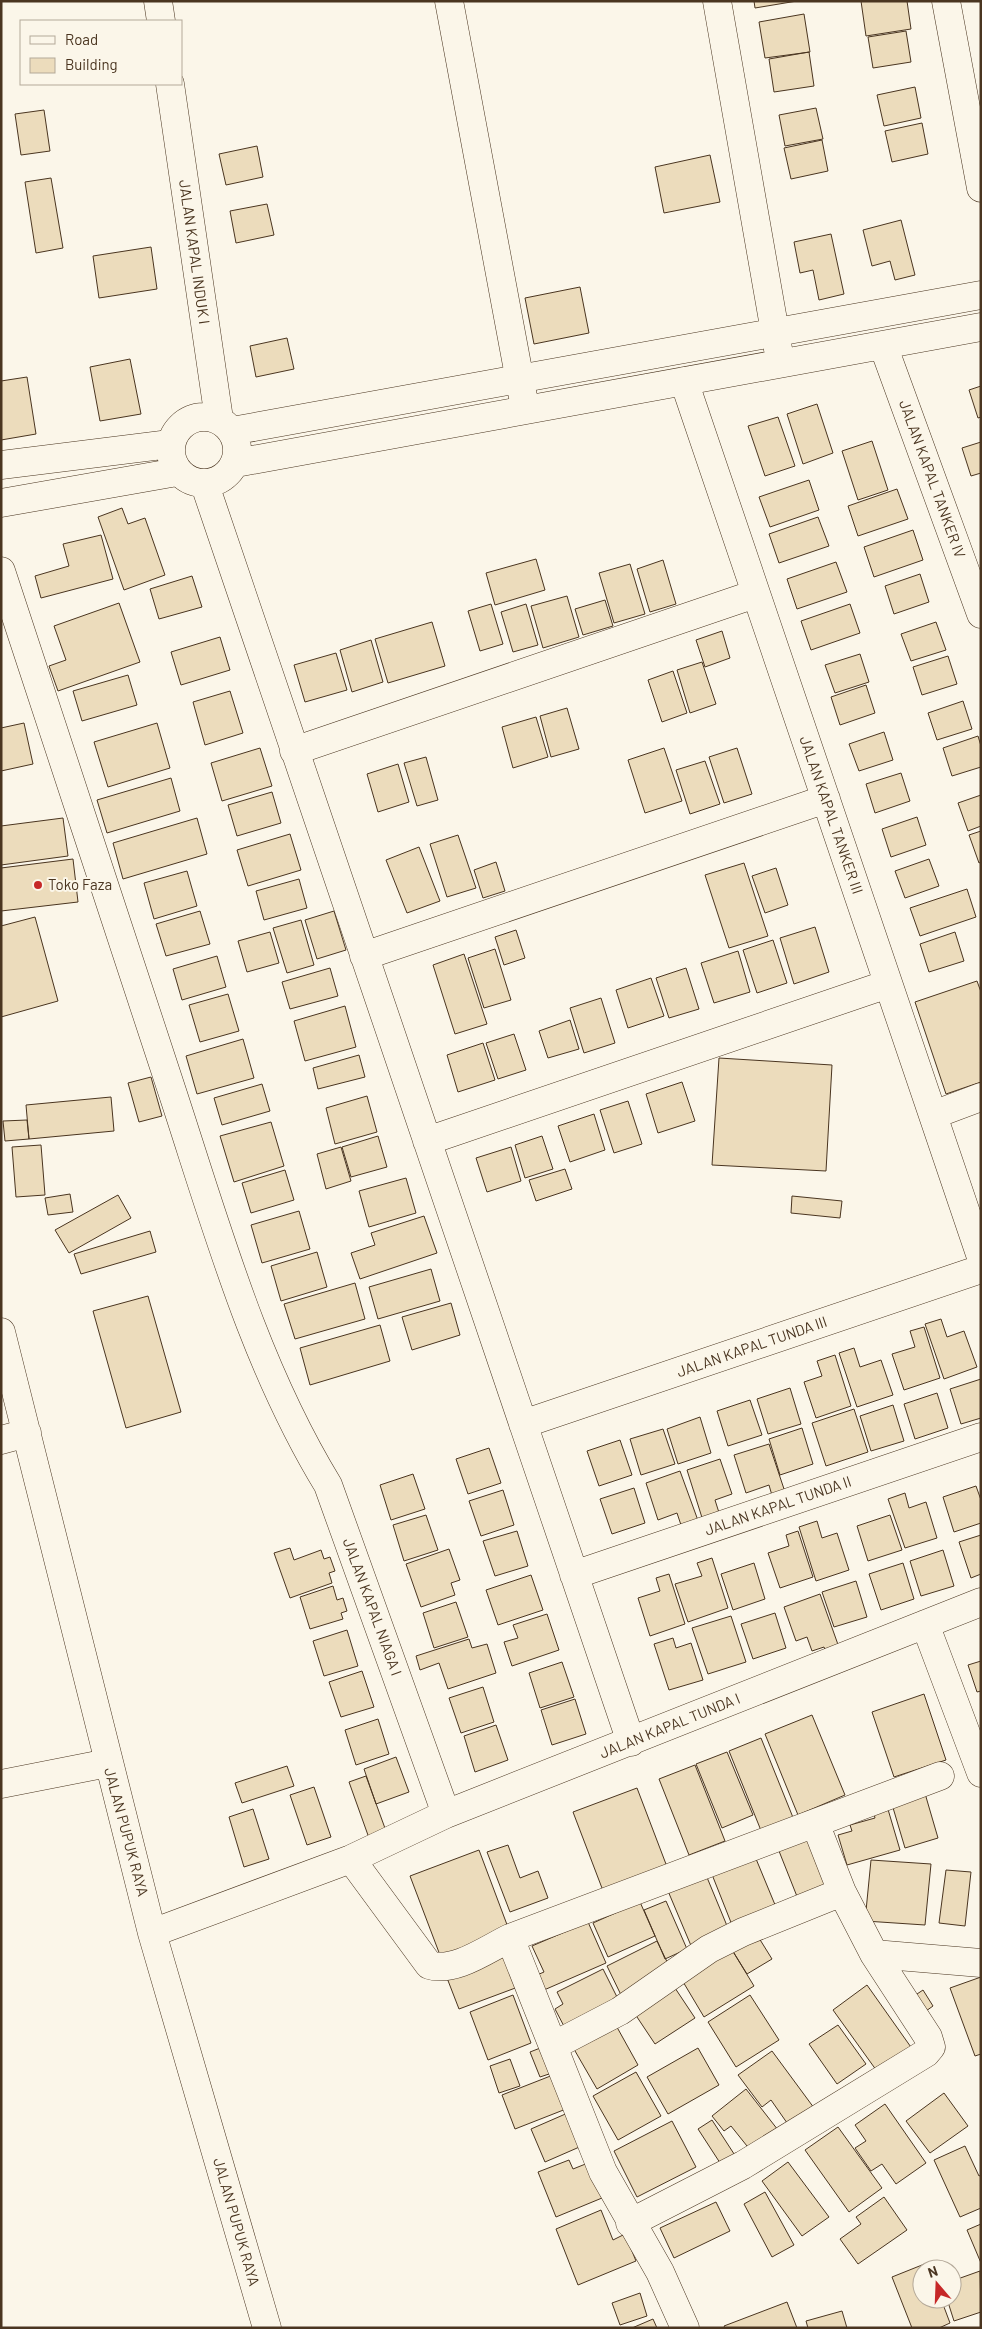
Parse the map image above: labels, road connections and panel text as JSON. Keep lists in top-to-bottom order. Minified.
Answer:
{"streets":{"street":["JALAN KAPAL INDUK I","JALAN KAPAL TANKER IV","JALAN KAPAL TANKER III","JALAN KAPAL TUNDA III","JALAN KAPAL TUNDA II","JALAN KAPAL NIAGA I","JALAN KAPAL TUNDA I","JALAN PUPUK RAYA"]},"crossings":[["JALAN KAPAL TANKER III","JALAN KAPAL TUNDA III"],["JALAN KAPAL NIAGA I","JALAN KAPAL TUNDA I"],["JALAN KAPAL TUNDA I","JALAN PUPUK RAYA"]],"places":["Toko Faza"],"legend":["Road","Building"],"north":"top"}
